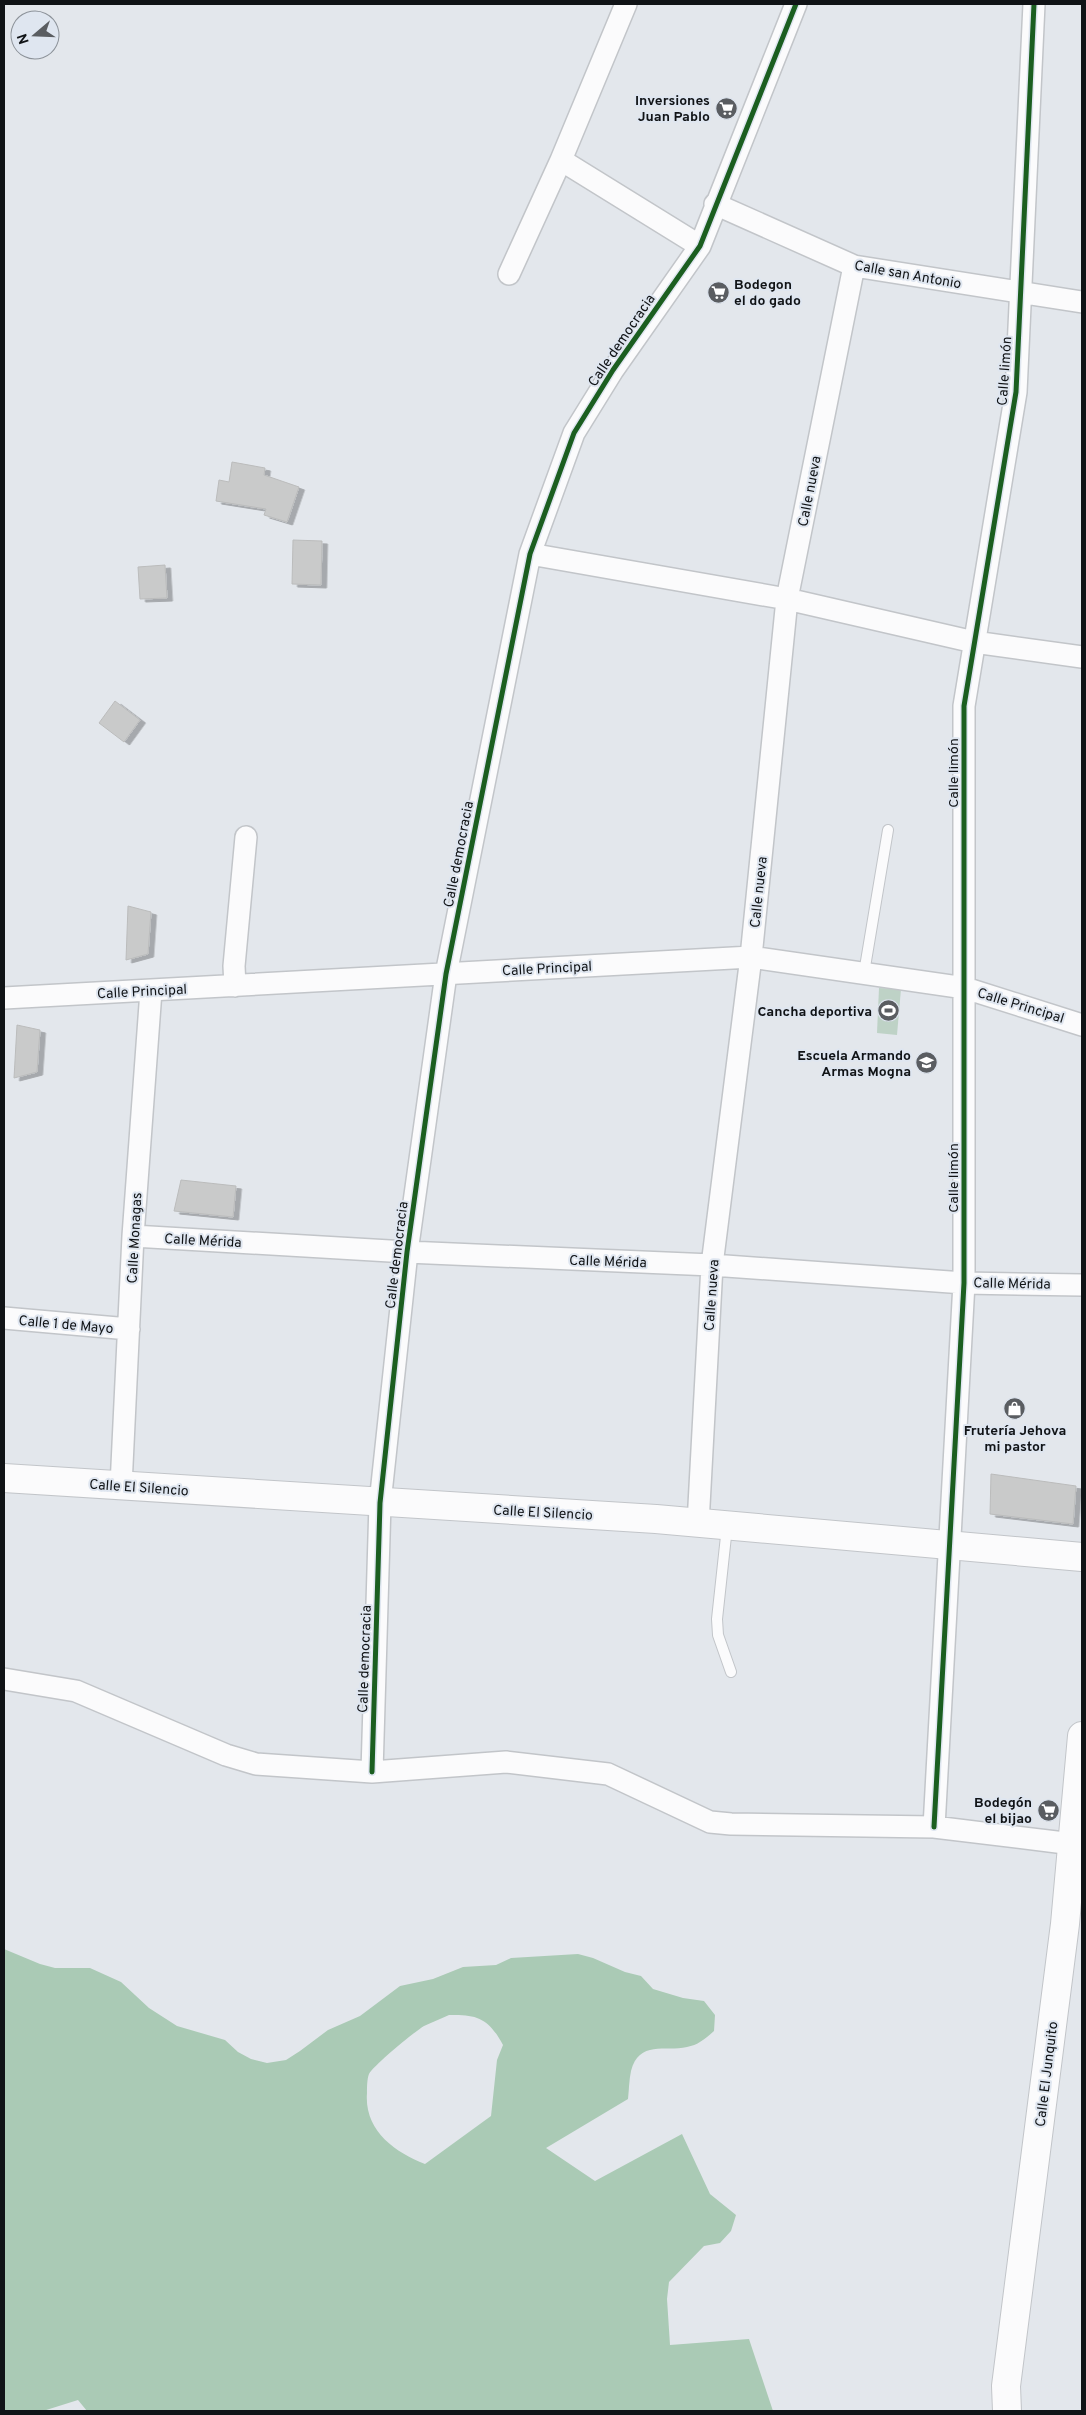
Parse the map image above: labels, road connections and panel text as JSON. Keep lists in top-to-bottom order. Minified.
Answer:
{"streets":{"street":["Calle san Antonio","Calle democracia","Calle limón","Calle nueva","Calle Principal","Calle Monagas","Calle Mérida","Calle 1 de Mayo","Calle El Silencio","Calle El Junquito"]},"crossings":[["Calle san Antonio","Calle democracia"],["Calle san Antonio","Calle limón"],["Calle san Antonio","Calle nueva"],["Calle democracia","Calle Principal"],["Calle democracia","Calle Mérida"],["Calle democracia","Calle El Silencio"],["Calle limón","Calle Principal"],["Calle limón","Calle Mérida"],["Calle limón","Calle El Silencio"],["Calle nueva","Calle Principal"],["Calle nueva","Calle Mérida"],["Calle nueva","Calle El Silencio"],["Calle Principal","Calle Monagas"],["Calle Monagas","Calle Mérida"],["Calle Monagas","Calle 1 de Mayo"],["Calle Monagas","Calle El Silencio"]],"places":{"supermarket":["Inversiones Juan Pablo","Bodegon el do gado","Bodegón el bijao"],"sports":["Cancha deportiva"],"school or university":["Escuela Armando Armas Mogna"],"shop":["Frutería Jehova mi pastor"]},"north":"left"}
